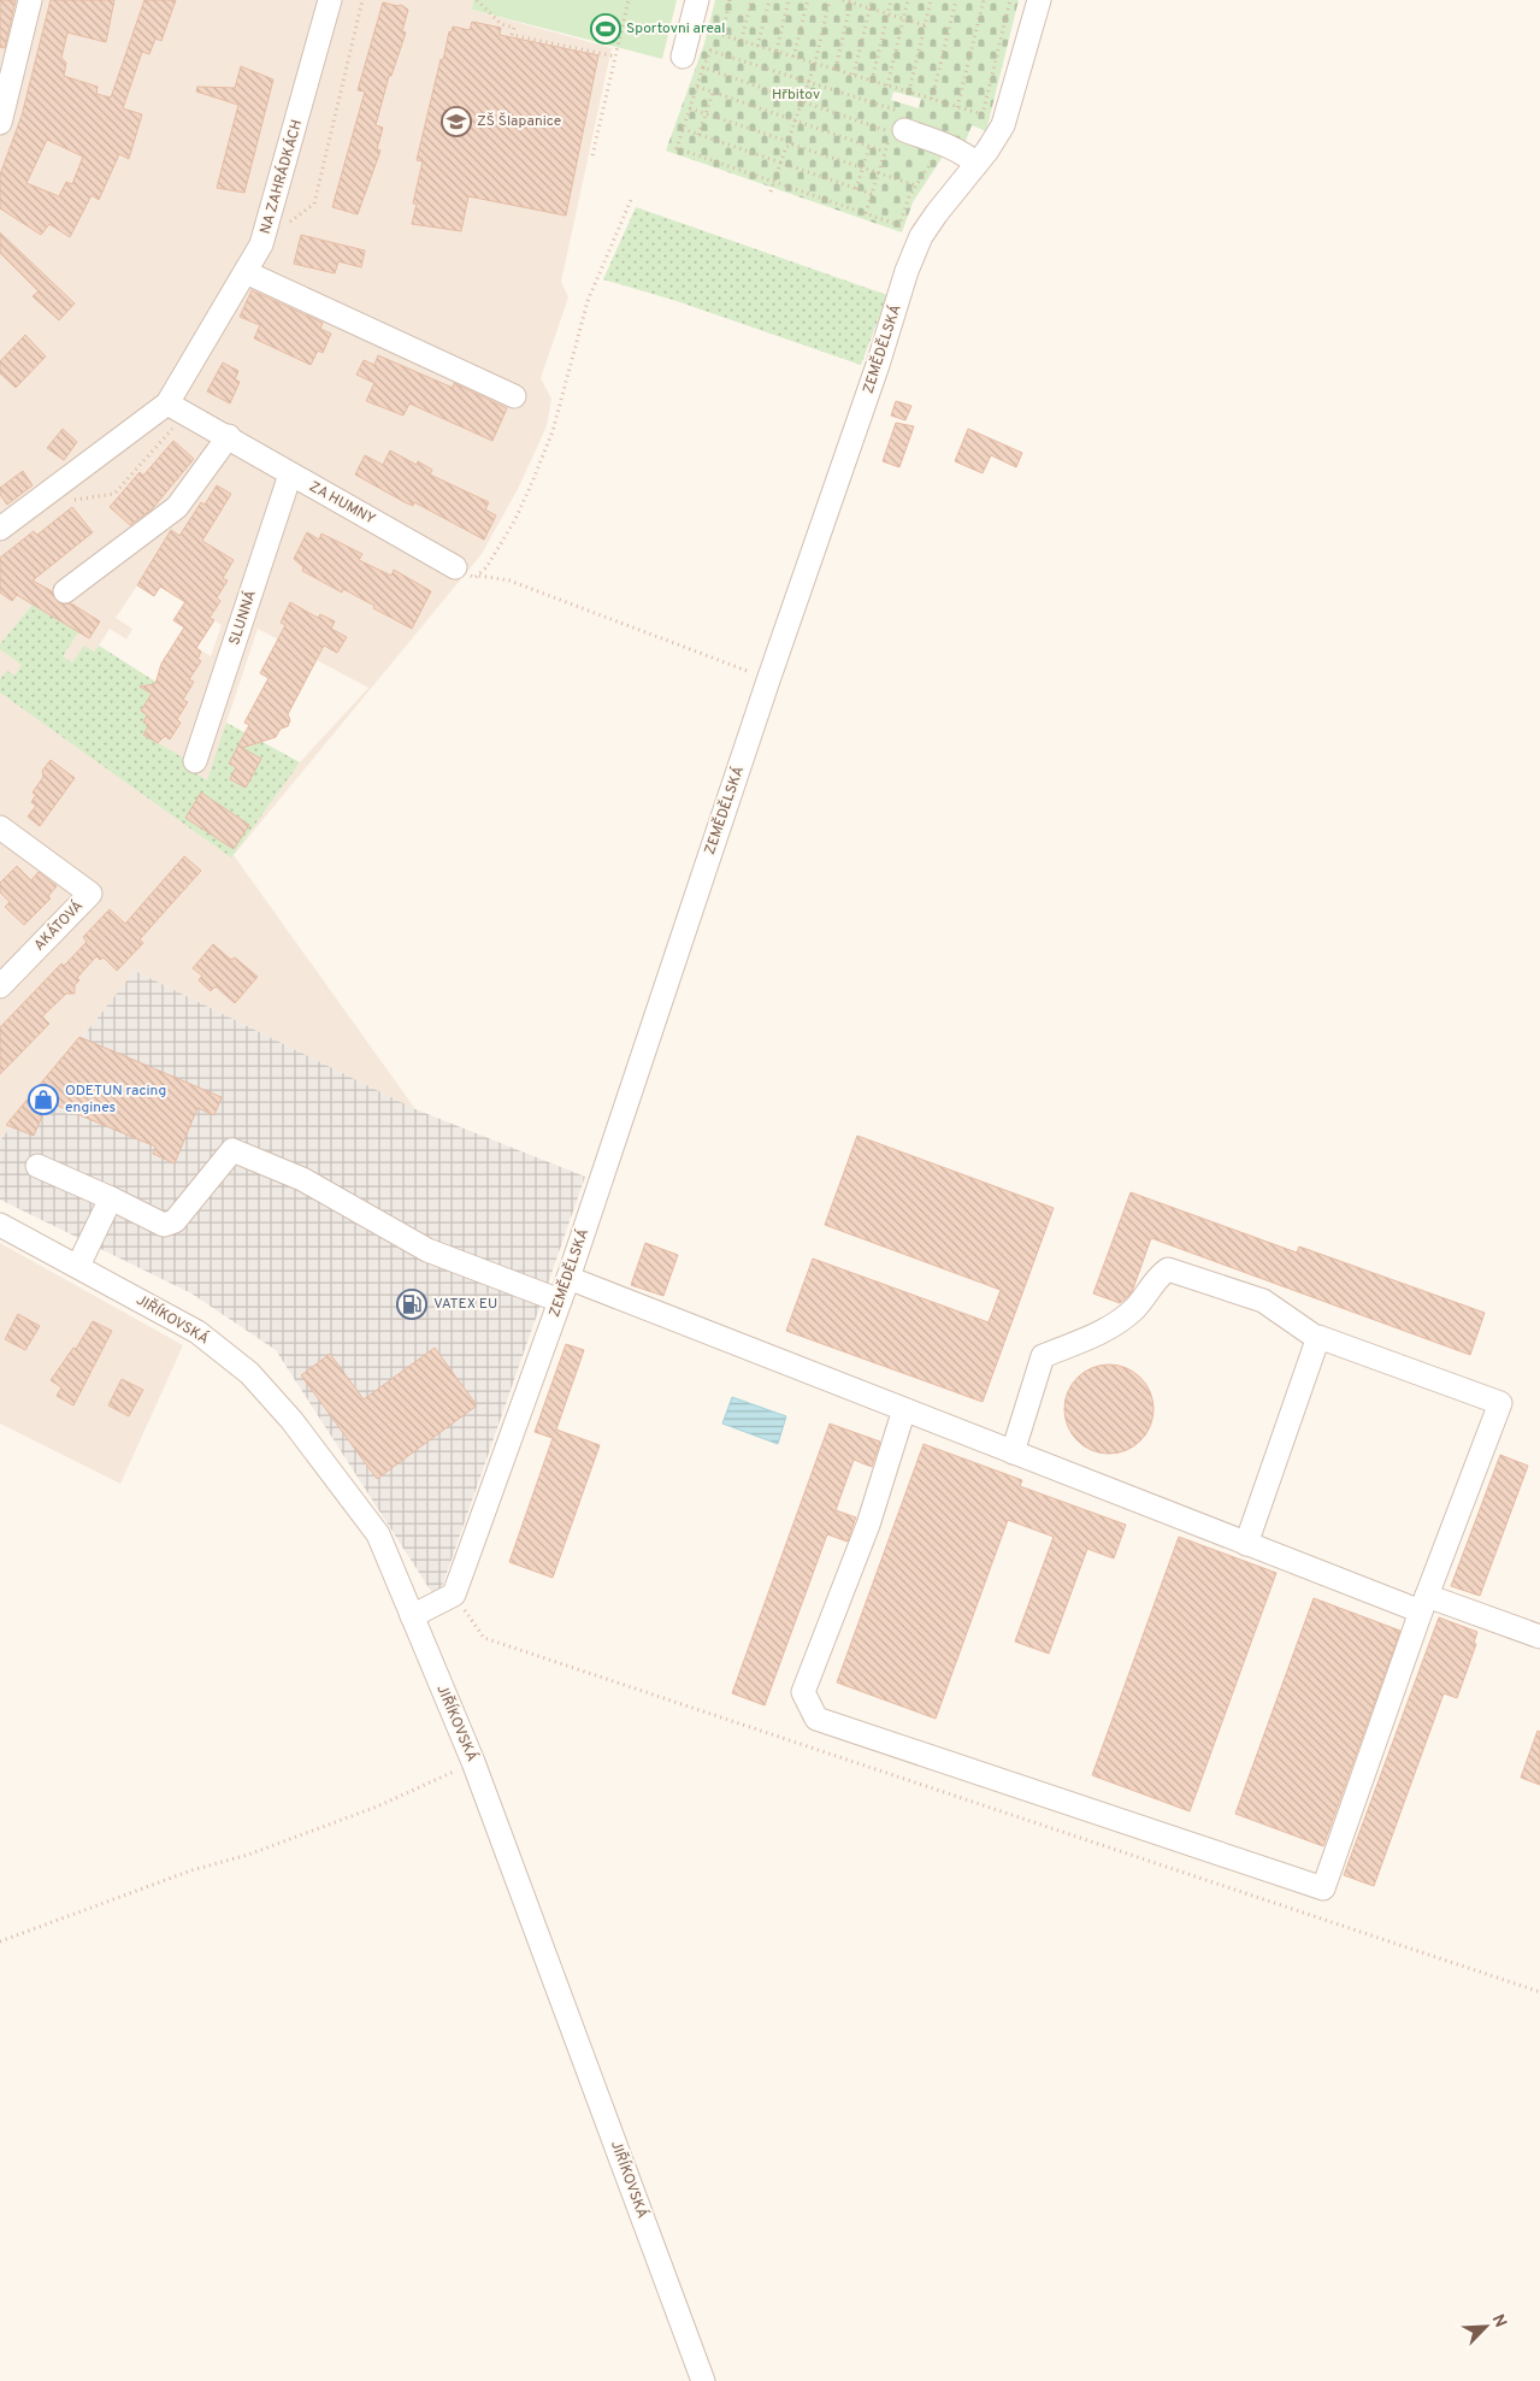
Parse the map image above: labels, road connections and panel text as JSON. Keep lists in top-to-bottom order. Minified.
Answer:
{"streets":{"street":["NA ZAHRÁDKÁCH","ZEMĚDĚLSKÁ","ZA HUMNY","SLUNNÁ","AKÁTOVÁ","JIŘÍKOVSKÁ"]},"crossings":[["ZA HUMNY","SLUNNÁ"]],"parks":["Hřbitov"],"places":{"sports":["Sportovni areal"],"school or university":["ZŠ Šlapanice"],"shop":["ODETUN racing engines"],"fuel station":["VATEX EU"]},"north":"top right"}
